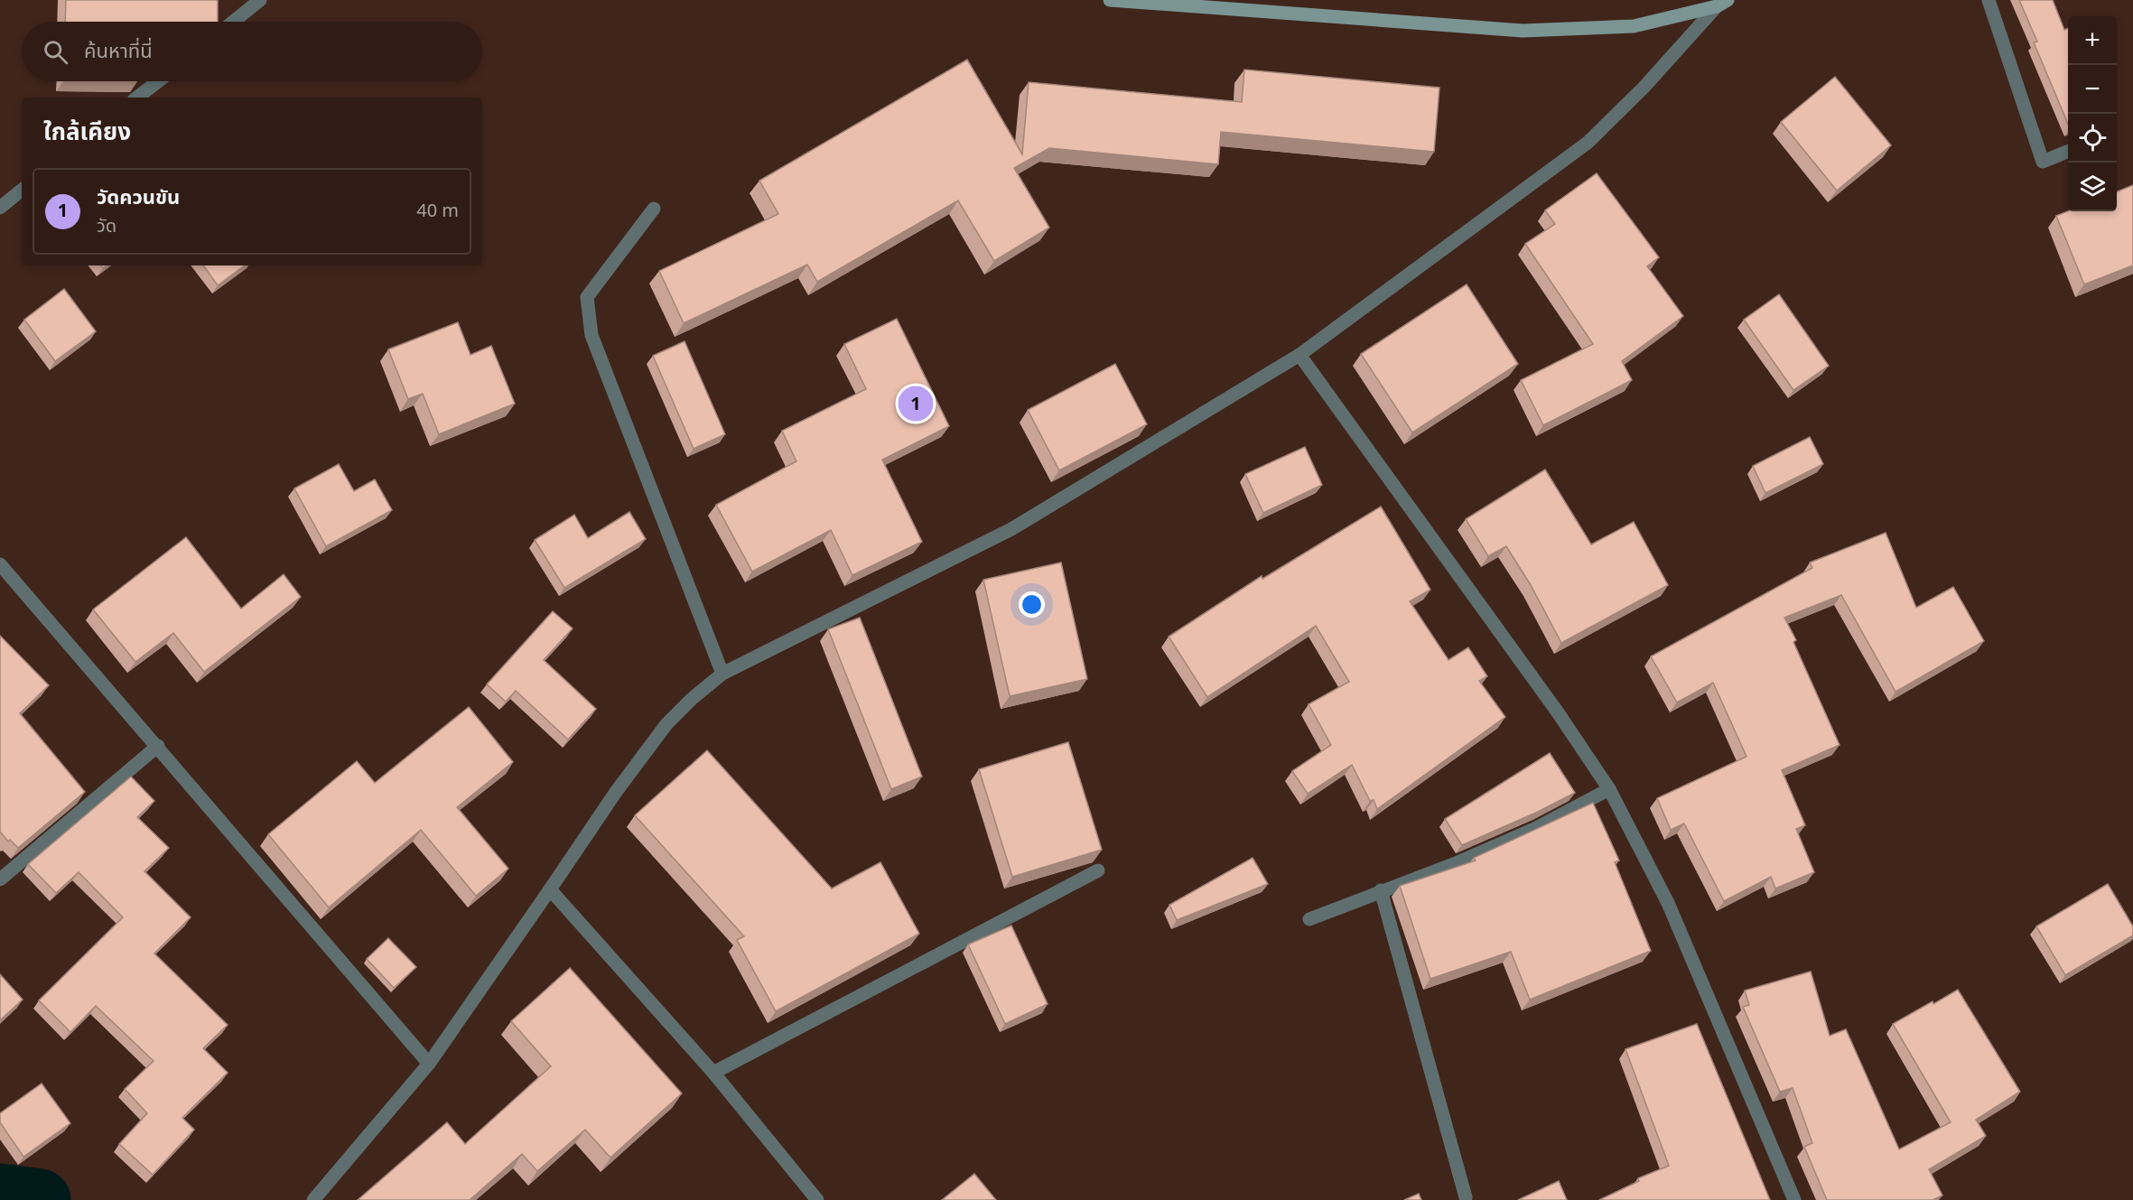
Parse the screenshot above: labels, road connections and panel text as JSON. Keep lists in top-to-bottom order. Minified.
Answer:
{"page":{"map_buttons":["+","−"],"search":"ค้นหาที่นี่","heading":"ใกล้เคียง","list":[{"mark":"1","name":"วัดควนขัน","note":"วัด","value":"40 m"}],"pins":"1"}}
